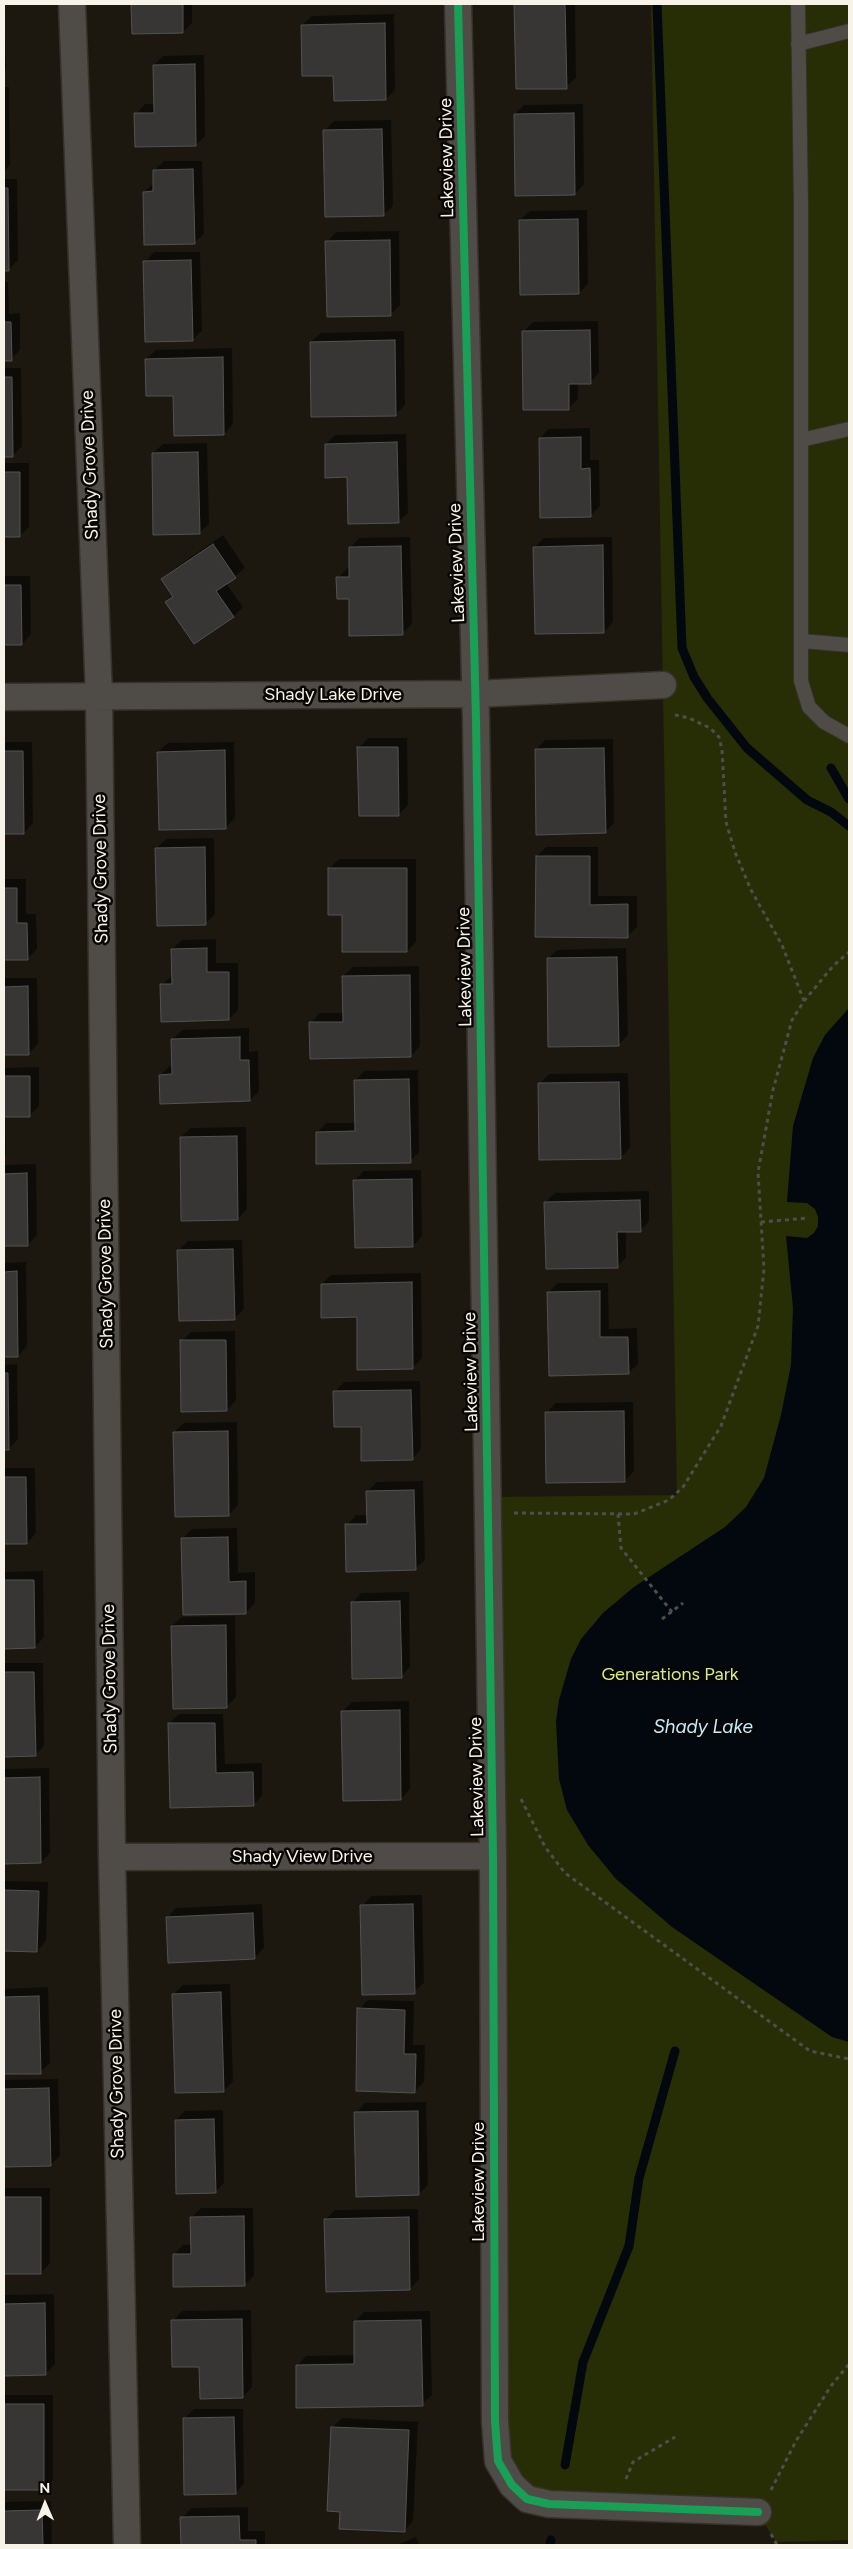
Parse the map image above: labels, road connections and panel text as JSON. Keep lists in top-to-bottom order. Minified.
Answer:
{"streets":{"street":["Lakeview Drive","Shady Grove Drive","Shady Lake Drive","Shady View Drive"]},"crossings":[["Lakeview Drive","Shady Lake Drive"],["Lakeview Drive","Shady View Drive"],["Shady Grove Drive","Shady Lake Drive"],["Shady Grove Drive","Shady View Drive"]],"water":["Shady Lake"],"parks":["Generations Park"],"north":"top"}
